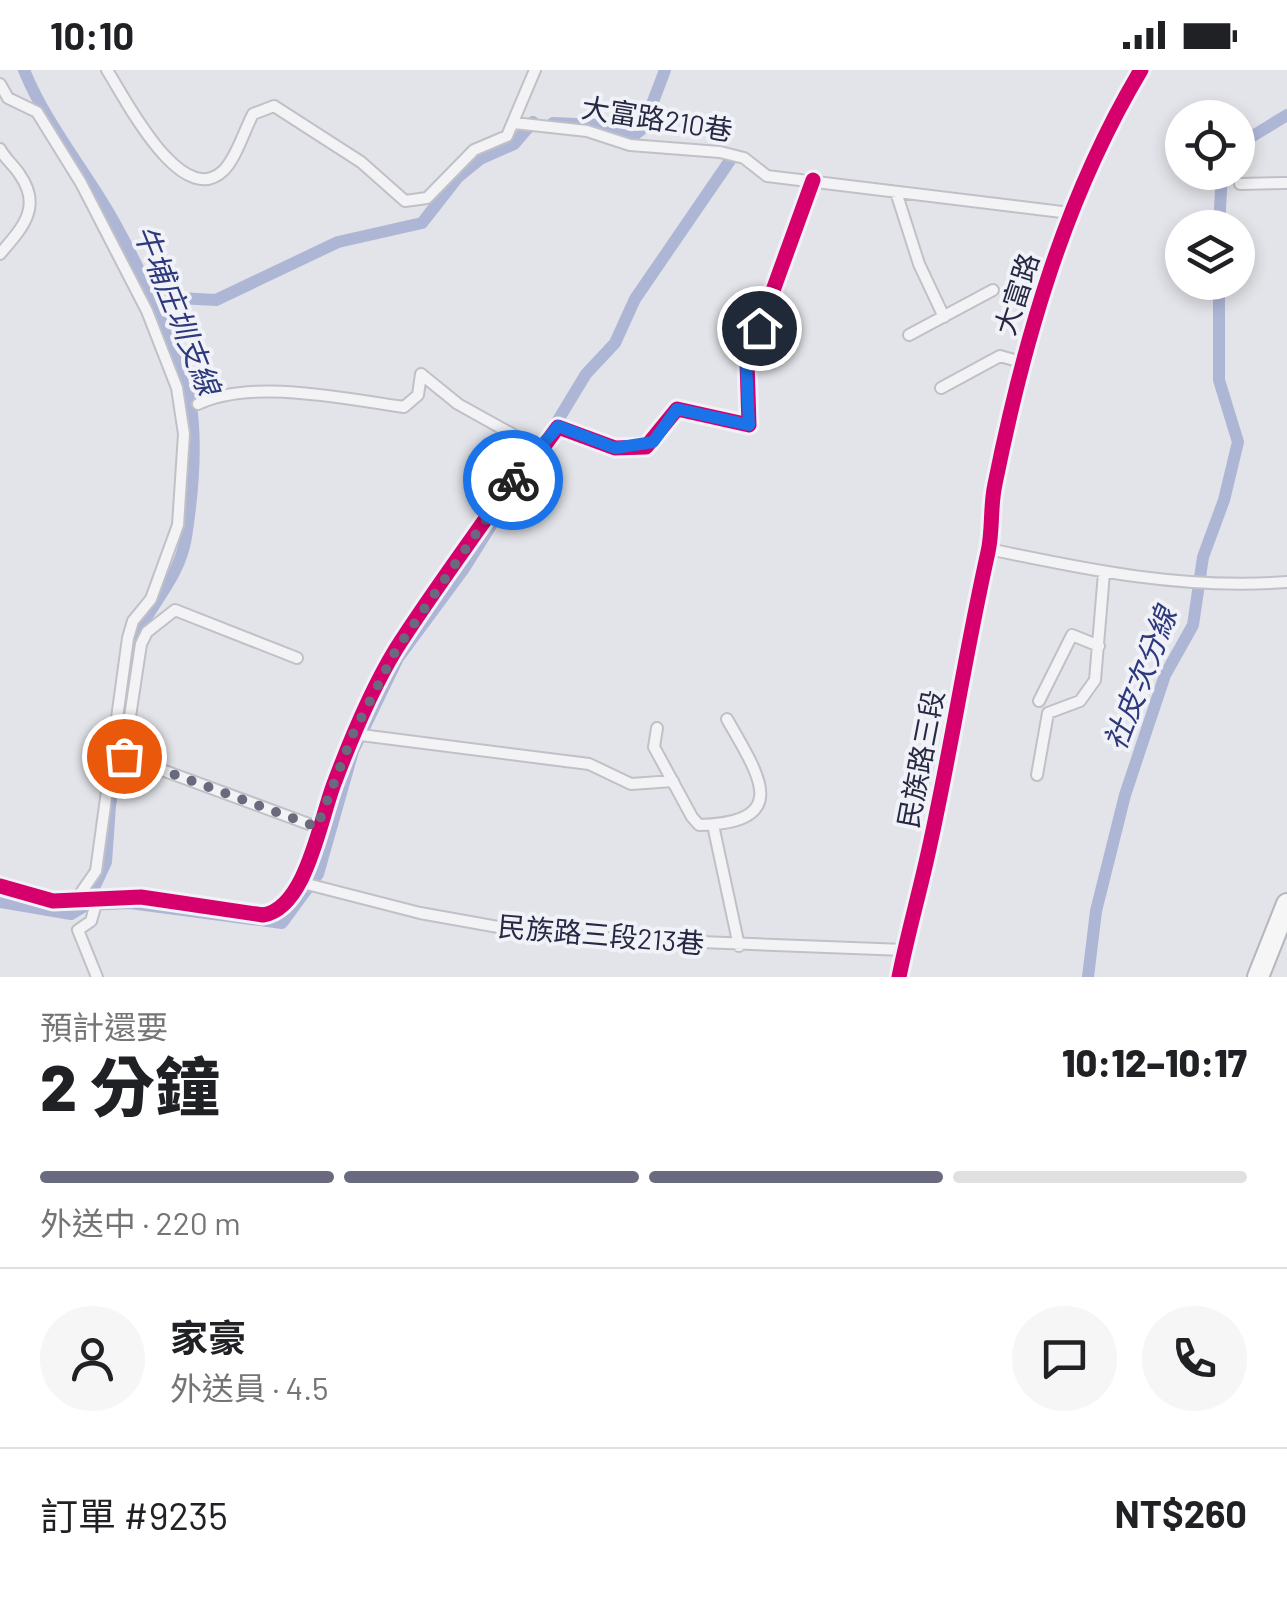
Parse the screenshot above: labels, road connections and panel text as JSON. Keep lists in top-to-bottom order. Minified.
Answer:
{"streets":{"street":["大富路210巷","大富路","民族路三段","民族路三段213巷"]},"crossings":[["大富路210巷","大富路"],["大富路","民族路三段"],["民族路三段","民族路三段213巷"]],"water":["牛埔庄圳支線","社皮次分線"],"page":{"status":"10:10","heading":["2 分鐘","預計還要","10:12–10:17"],"panel":["家豪","外送員 · 4.5","訂單 #9235","NT$260"],"bar":"外送中 · 220 m"}}
